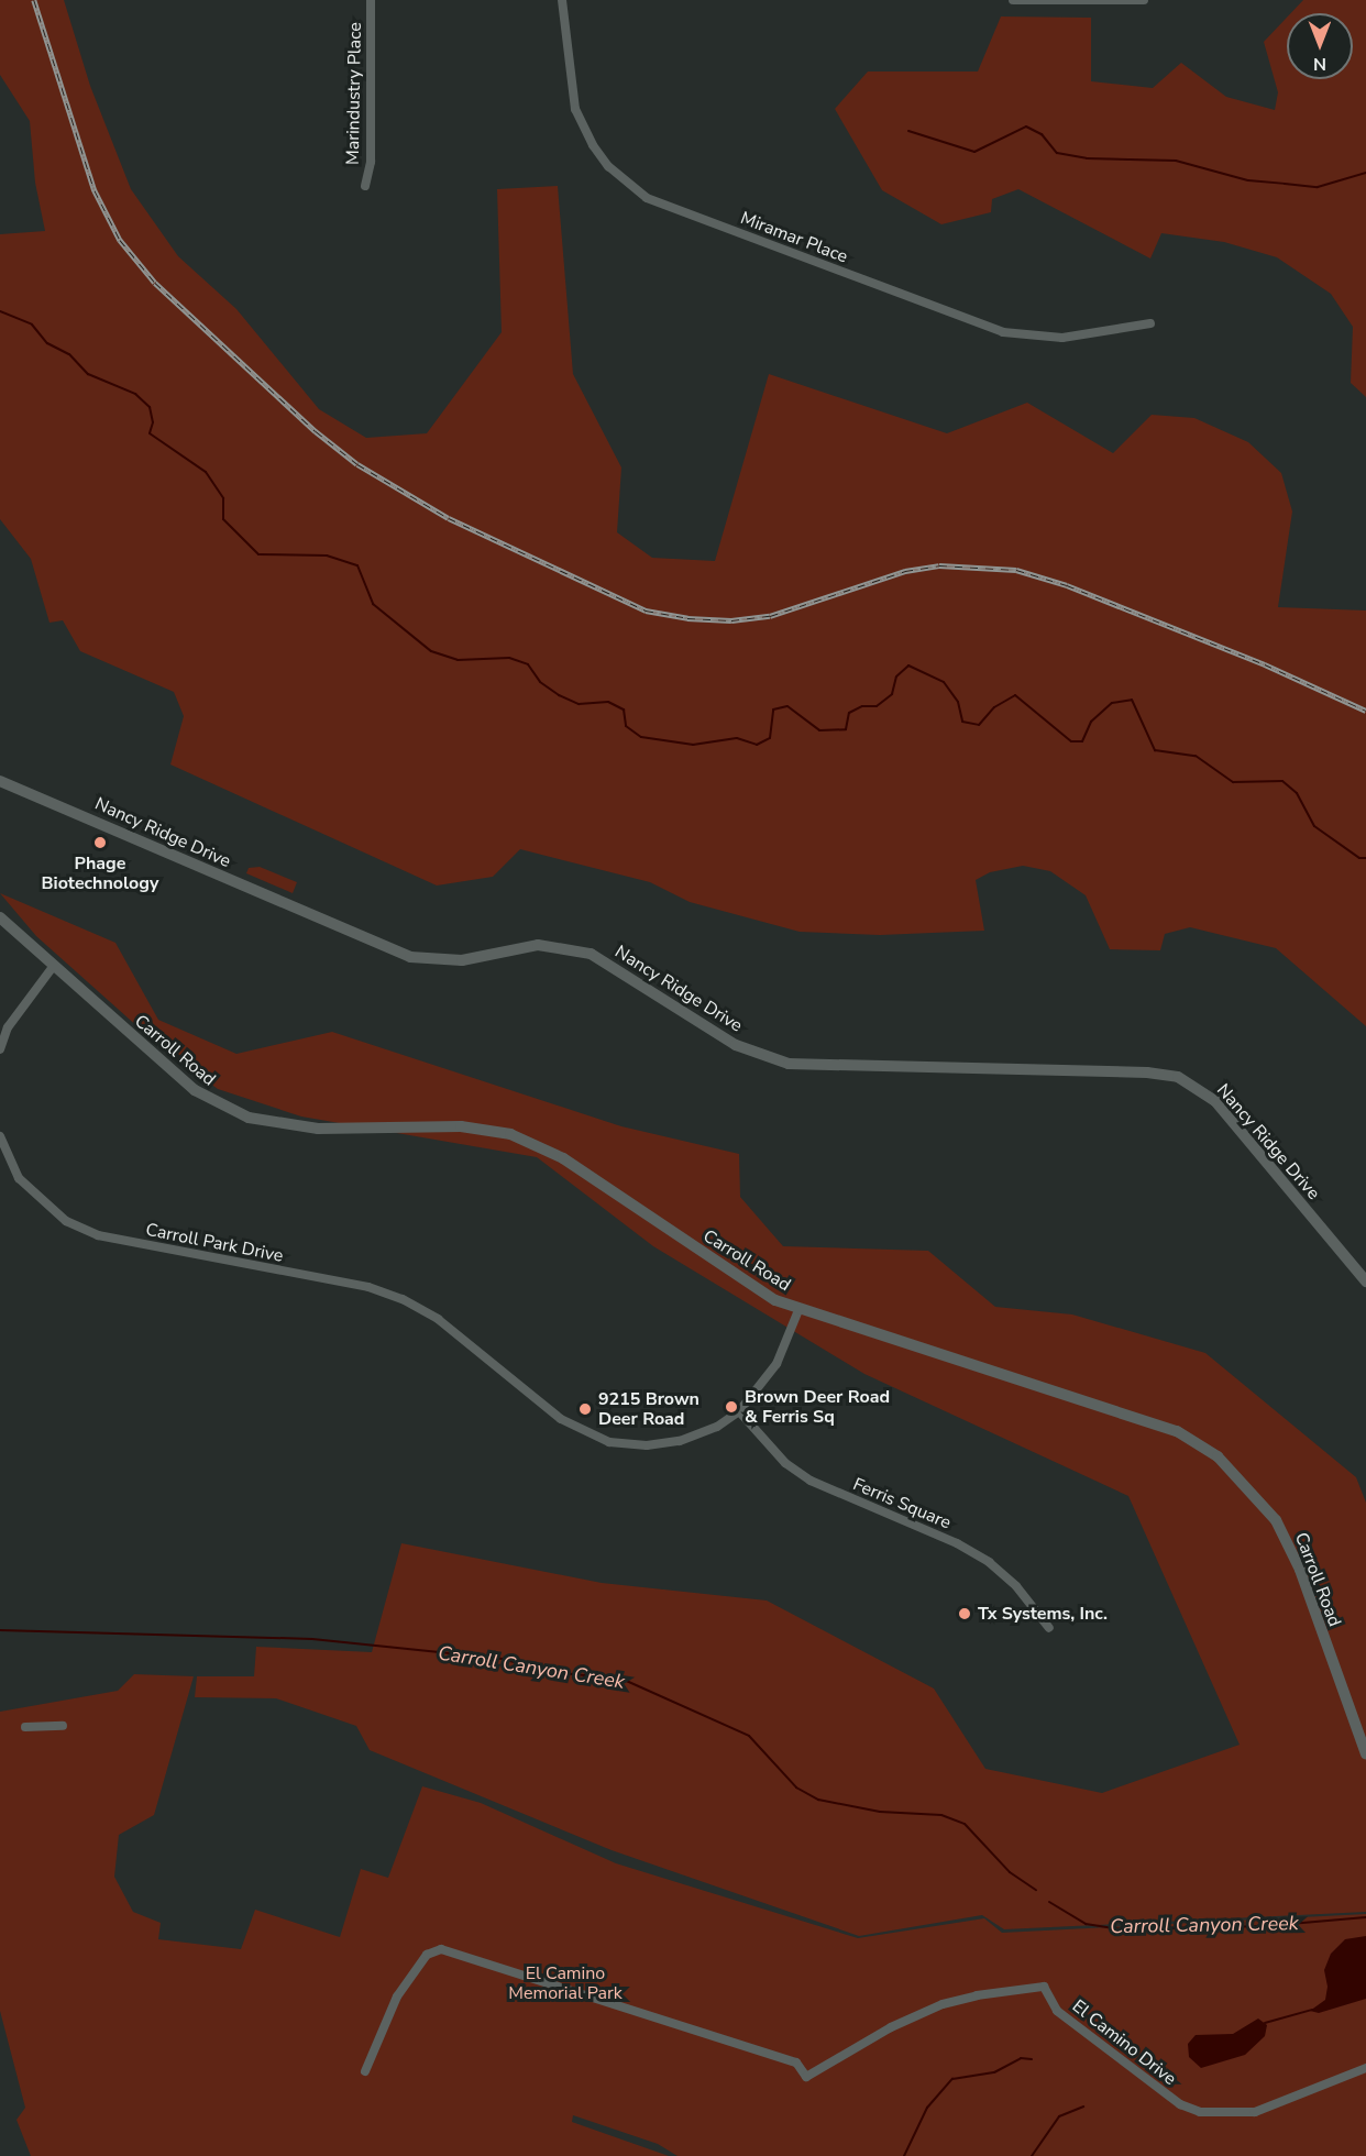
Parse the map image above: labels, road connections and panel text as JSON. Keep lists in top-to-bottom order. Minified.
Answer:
{"streets":{"main road":["Nancy Ridge Drive","Carroll Road"],"street":["Marindustry Place","Miramar Place","Carroll Park Drive","Ferris Square","El Camino Drive"]},"crossings":[["Carroll Park Drive","Ferris Square"]],"water":["Carroll Canyon Creek"],"parks":["El Camino Memorial Park"],"places":["Phage Biotechnology","Brown Deer Road & Ferris Sq","9215 Brown Deer Road","Tx Systems, Inc."],"north":"bottom"}
